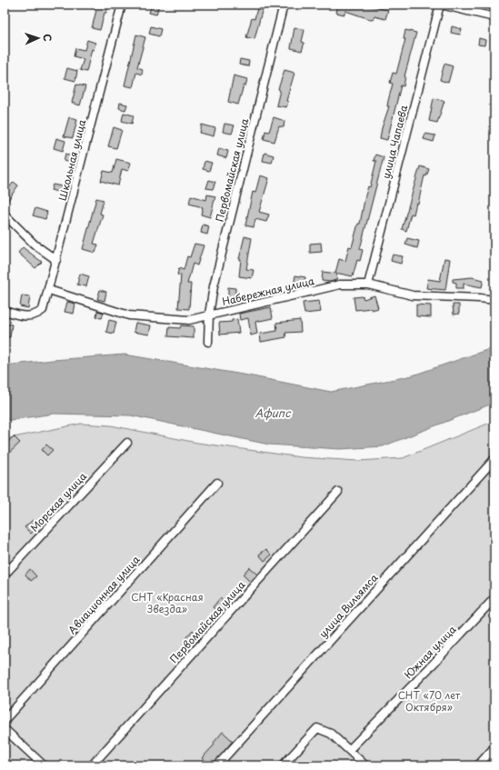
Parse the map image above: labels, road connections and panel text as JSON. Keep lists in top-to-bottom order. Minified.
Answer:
{"streets":{"street":["улица Чапаева","Школьная улица","Первомайская улица","Набережная улица","Морская улица","Авиационная улица","улица Вильямса","Южная улица"]},"crossings":[["улица Чапаева","Набережная улица"],["Школьная улица","Набережная улица"],["Первомайская улица","Набережная улица"]],"water":["Афипс"],"parks":["СНТ «Красная Звезда»","СНТ «70 лет Октября»"],"north":"right"}
